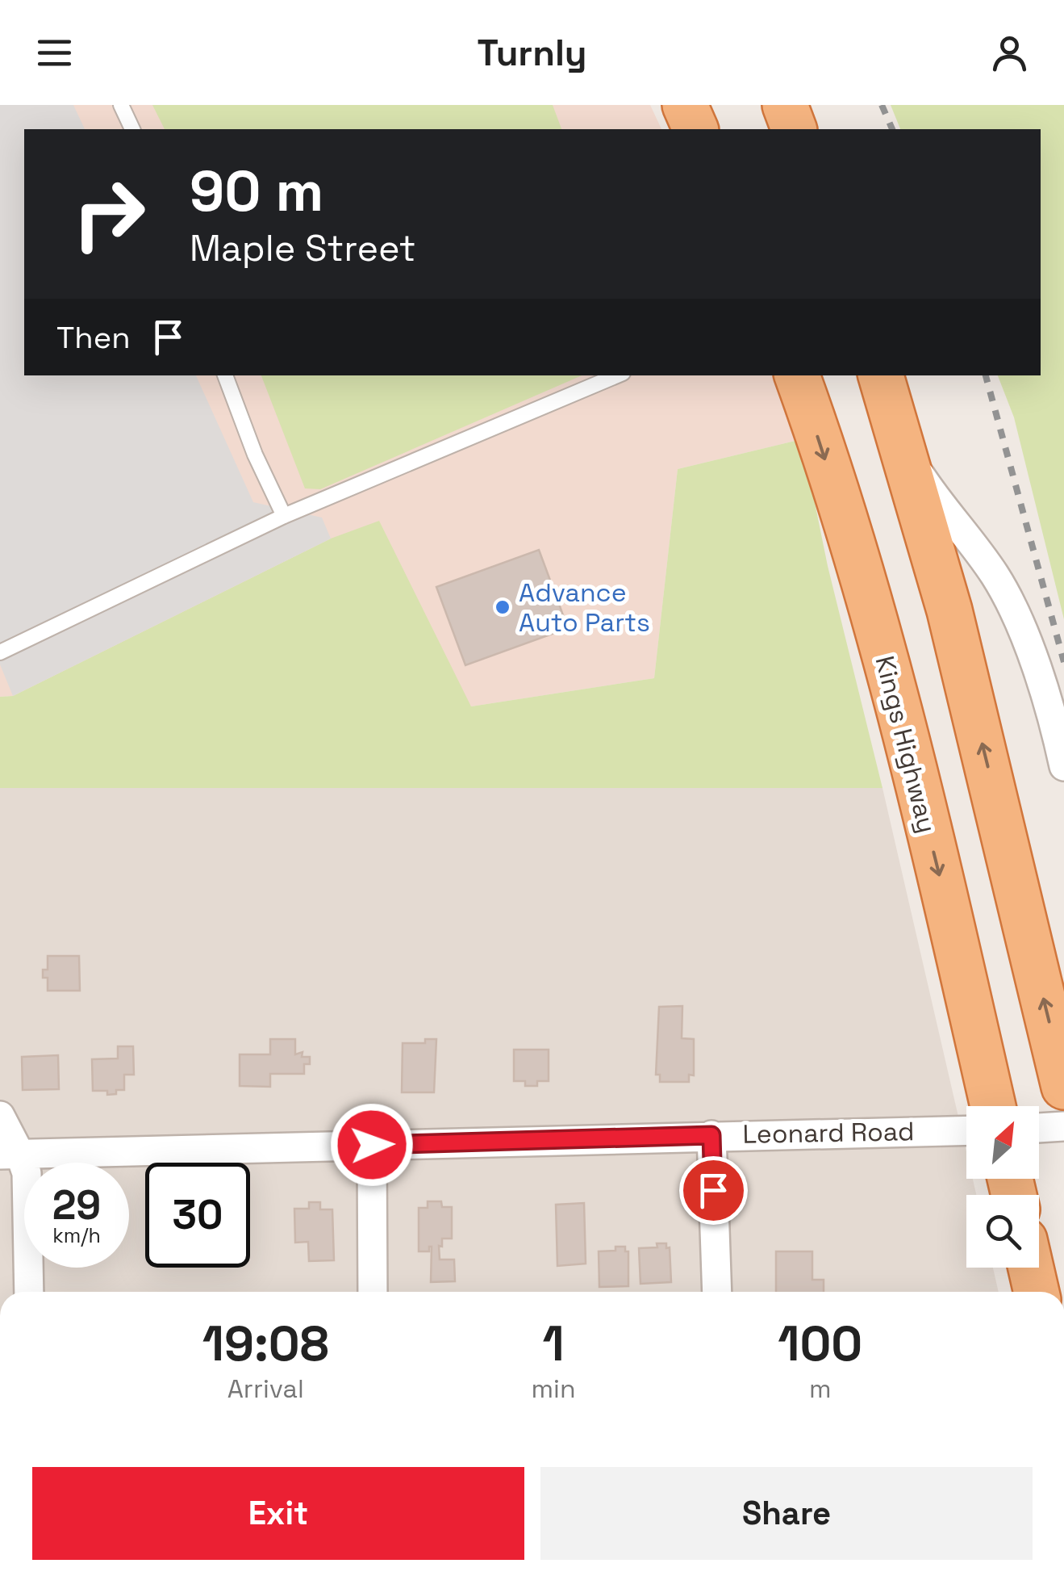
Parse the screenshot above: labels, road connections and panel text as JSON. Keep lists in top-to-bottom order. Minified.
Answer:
{"streets":{"highway":["Kings Highway"],"street":["Leonard Road"]},"places":["Advance Auto Parts"],"north":"top right","page":{"header":"Turnly","turn":["90 m","Maple Street"],"then":"Then","speed":"29 km/h","limit":"30","eta":["19:08","Arrival","1","min","100","m"],"buttons":["Exit","Share"]}}
